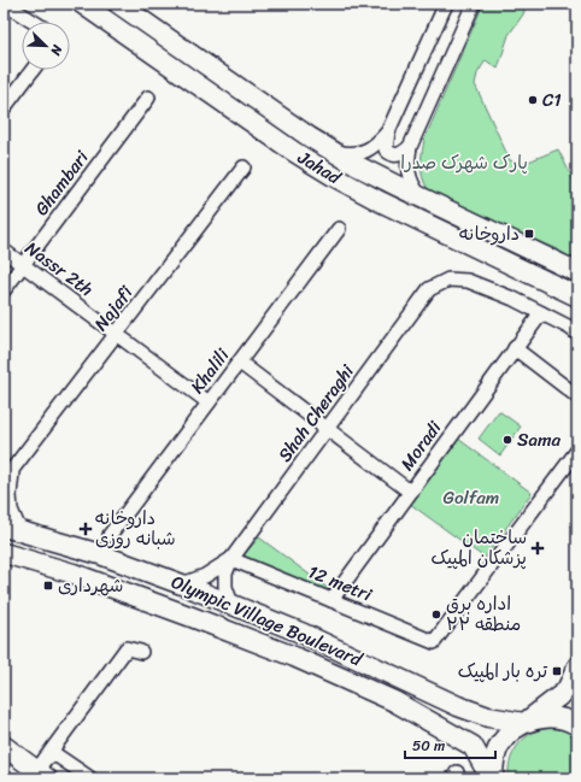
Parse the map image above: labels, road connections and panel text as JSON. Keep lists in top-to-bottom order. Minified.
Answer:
{"streets":{"main road":["Jahad","Olympic Village Boulevard"],"street":["Ghambari","Nassr 2th","Najafi","Khalili","Shah Cheraghi","Moradi","12 metri"]},"crossings":[["Ghambari","Nassr 2th"],["Nassr 2th","Najafi"],["Nassr 2th","Khalili"],["Shah Cheraghi","Moradi"],["Shah Cheraghi","12 metri"],["Moradi","12 metri"]],"parks":["پارک شهرک صدرا","Golfam"],"places":{"other":["C1","Sama","اداره برق منطقه ۲۲"],"transit":["داروخانه","شهرداری","تره بار المپیک"],"health":["داروخانه شبانه روزی","ساختمان پزشکان المپیک"]},"scale_bar":"50 m","north":"bottom right"}
